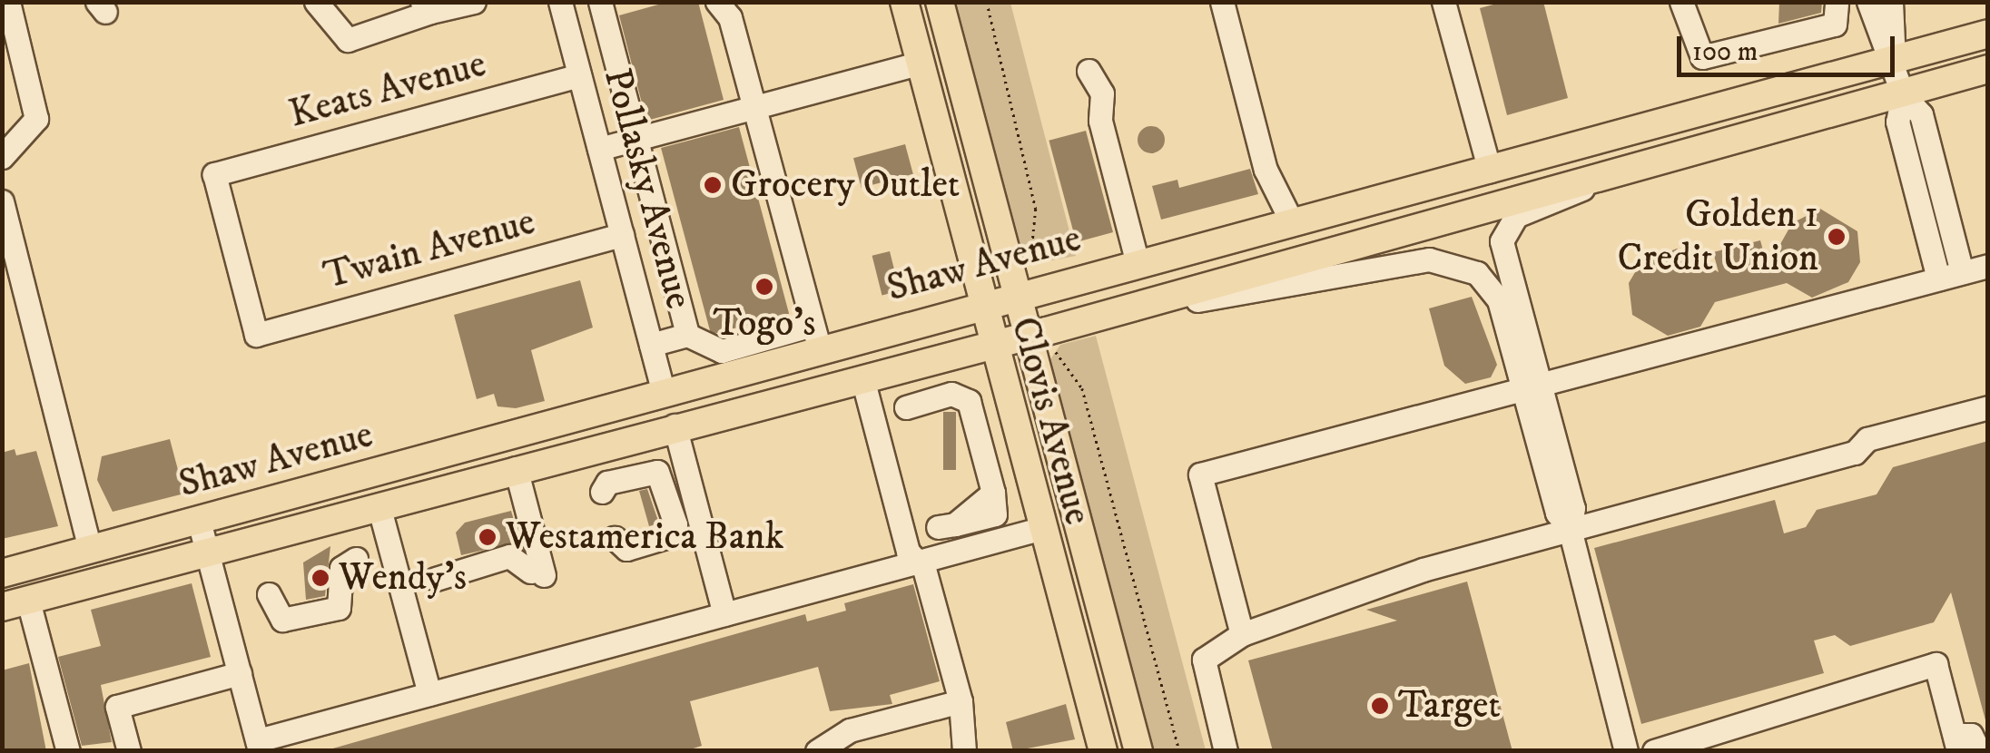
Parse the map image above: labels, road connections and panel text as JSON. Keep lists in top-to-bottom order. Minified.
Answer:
{"streets":{"main road":["Shaw Avenue","Clovis Avenue"],"street":["Keats Avenue","Pollasky Avenue","Twain Avenue"]},"crossings":[["Keats Avenue","Pollasky Avenue"],["Keats Avenue","Twain Avenue"],["Pollasky Avenue","Twain Avenue"],["Pollasky Avenue","Shaw Avenue"],["Shaw Avenue","Clovis Avenue"]],"places":["Grocery Outlet","Golden 1 Credit Union","Togo's","Westamerica Bank","Wendy's","Target"],"scale_bar":"100 m"}
